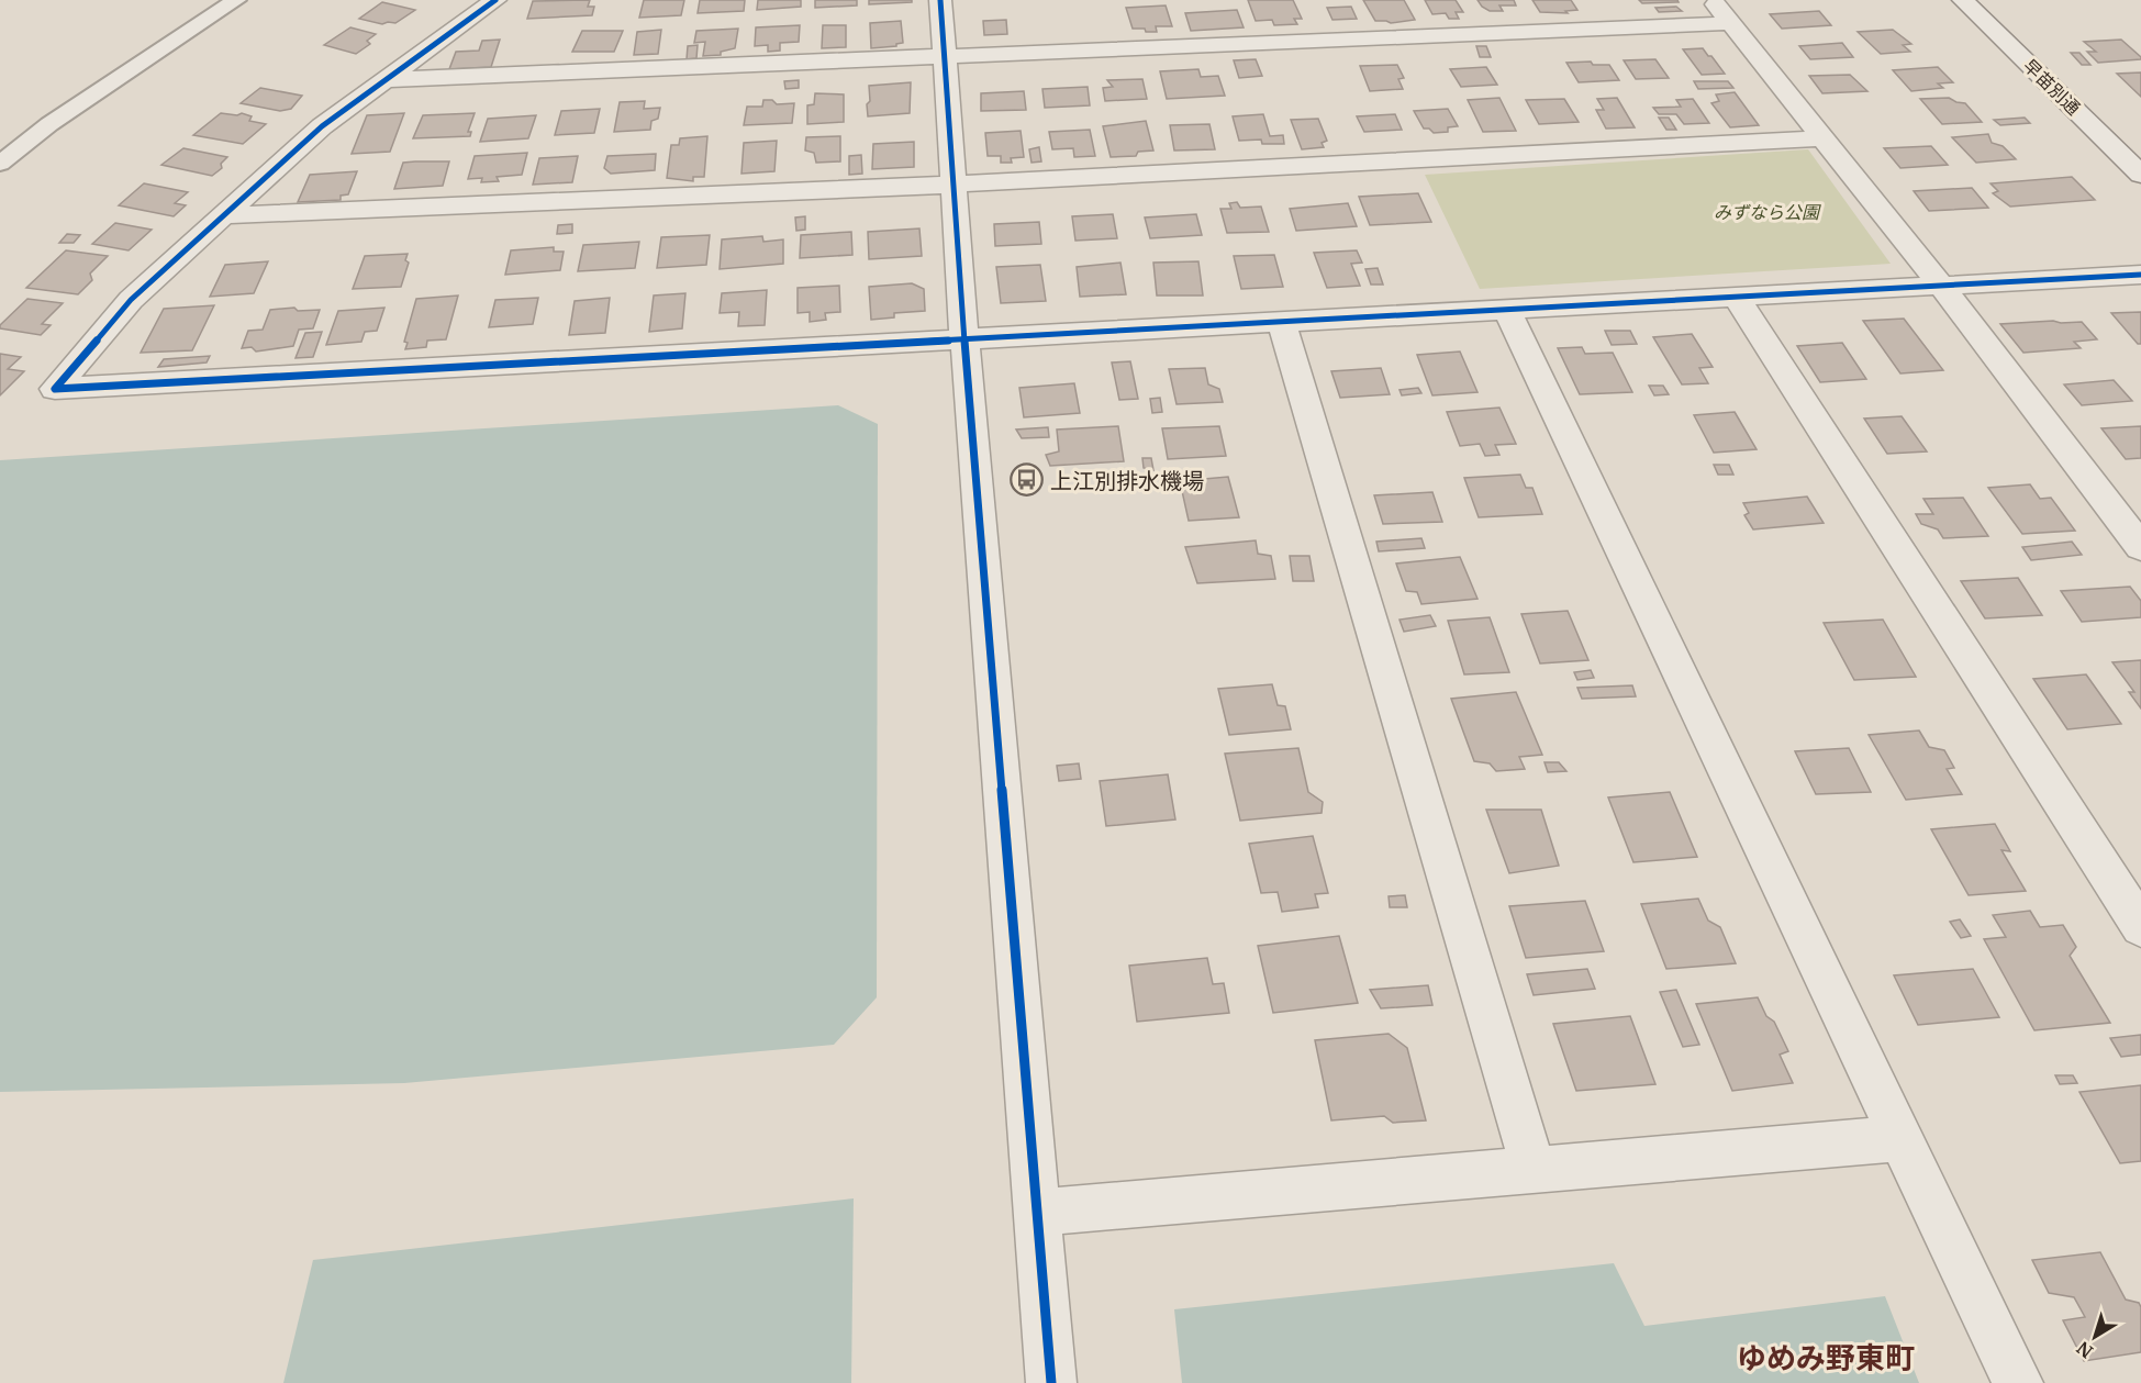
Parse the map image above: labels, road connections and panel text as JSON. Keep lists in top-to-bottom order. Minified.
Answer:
{"streets":{"street":["早苗別通"]},"districts":["ゆめみ野東町"],"parks":["みずなら公園"],"places":{"bus stop":["上江別排水機場"]},"north":"bottom left"}
